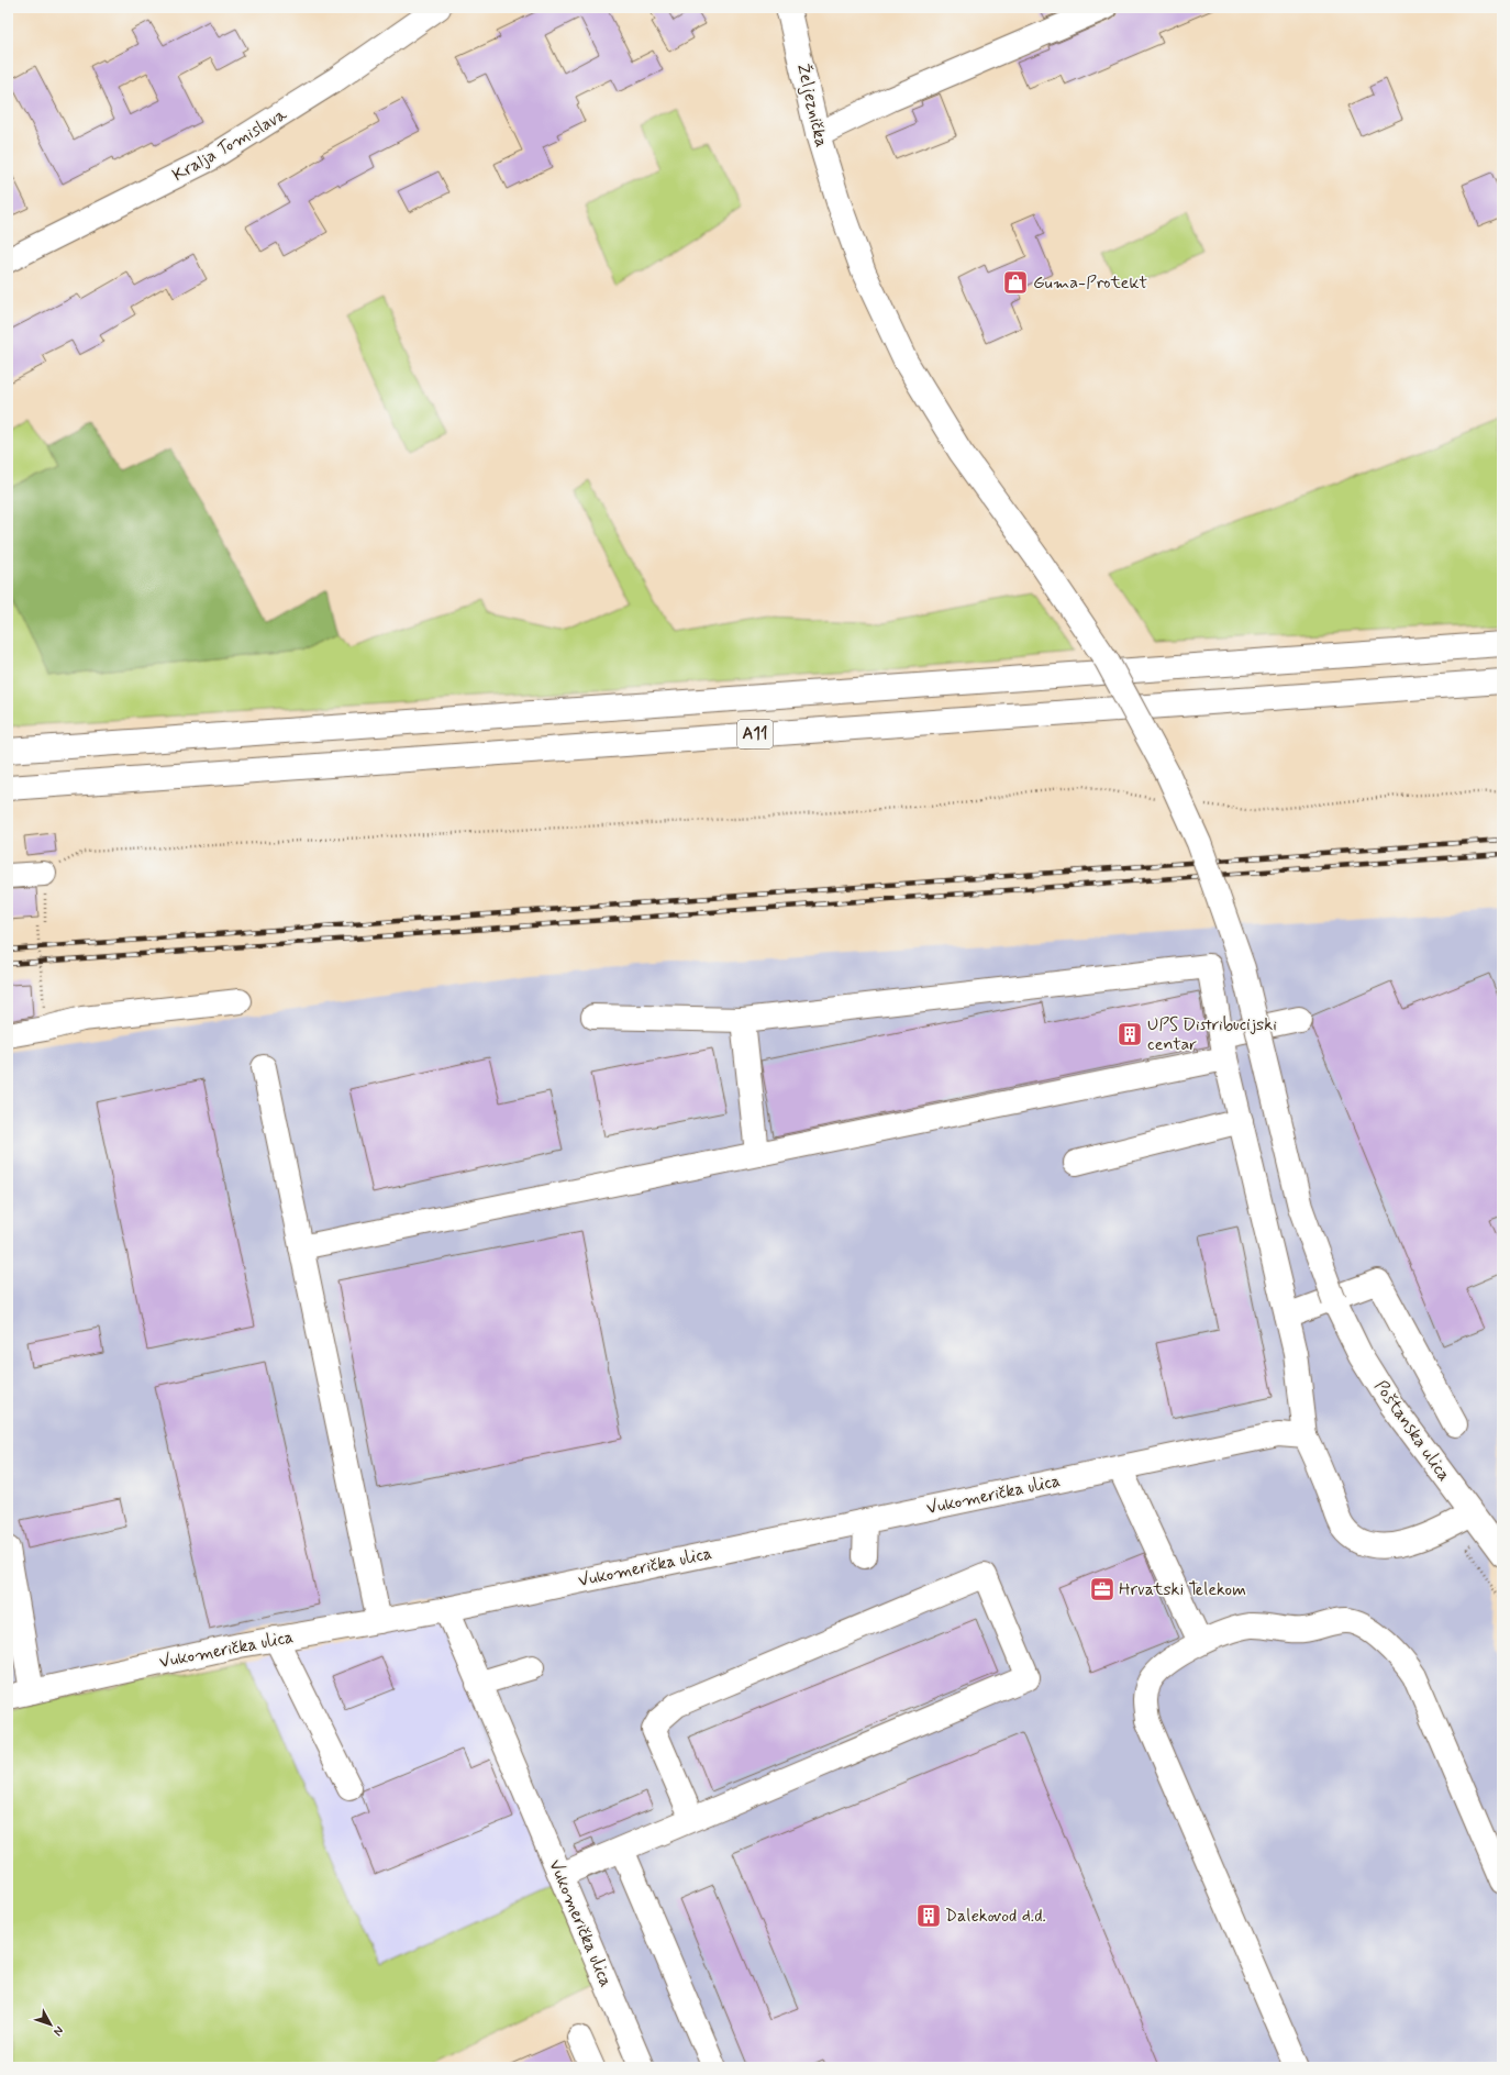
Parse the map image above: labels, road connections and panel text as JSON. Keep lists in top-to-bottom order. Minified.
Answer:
{"streets":{"main road":["Željeznička","Kralja Tomislava","A11","Poštanska ulica","Vukomerička ulica"]},"crossings":[["Željeznička","Poštanska ulica"]],"places":{"shop":["Guma-Protekt"],"building":["UPS Distribucijski centar","Dalekovod d.d."],"office":["Hrvatski Telekom"]},"north":"bottom right"}
